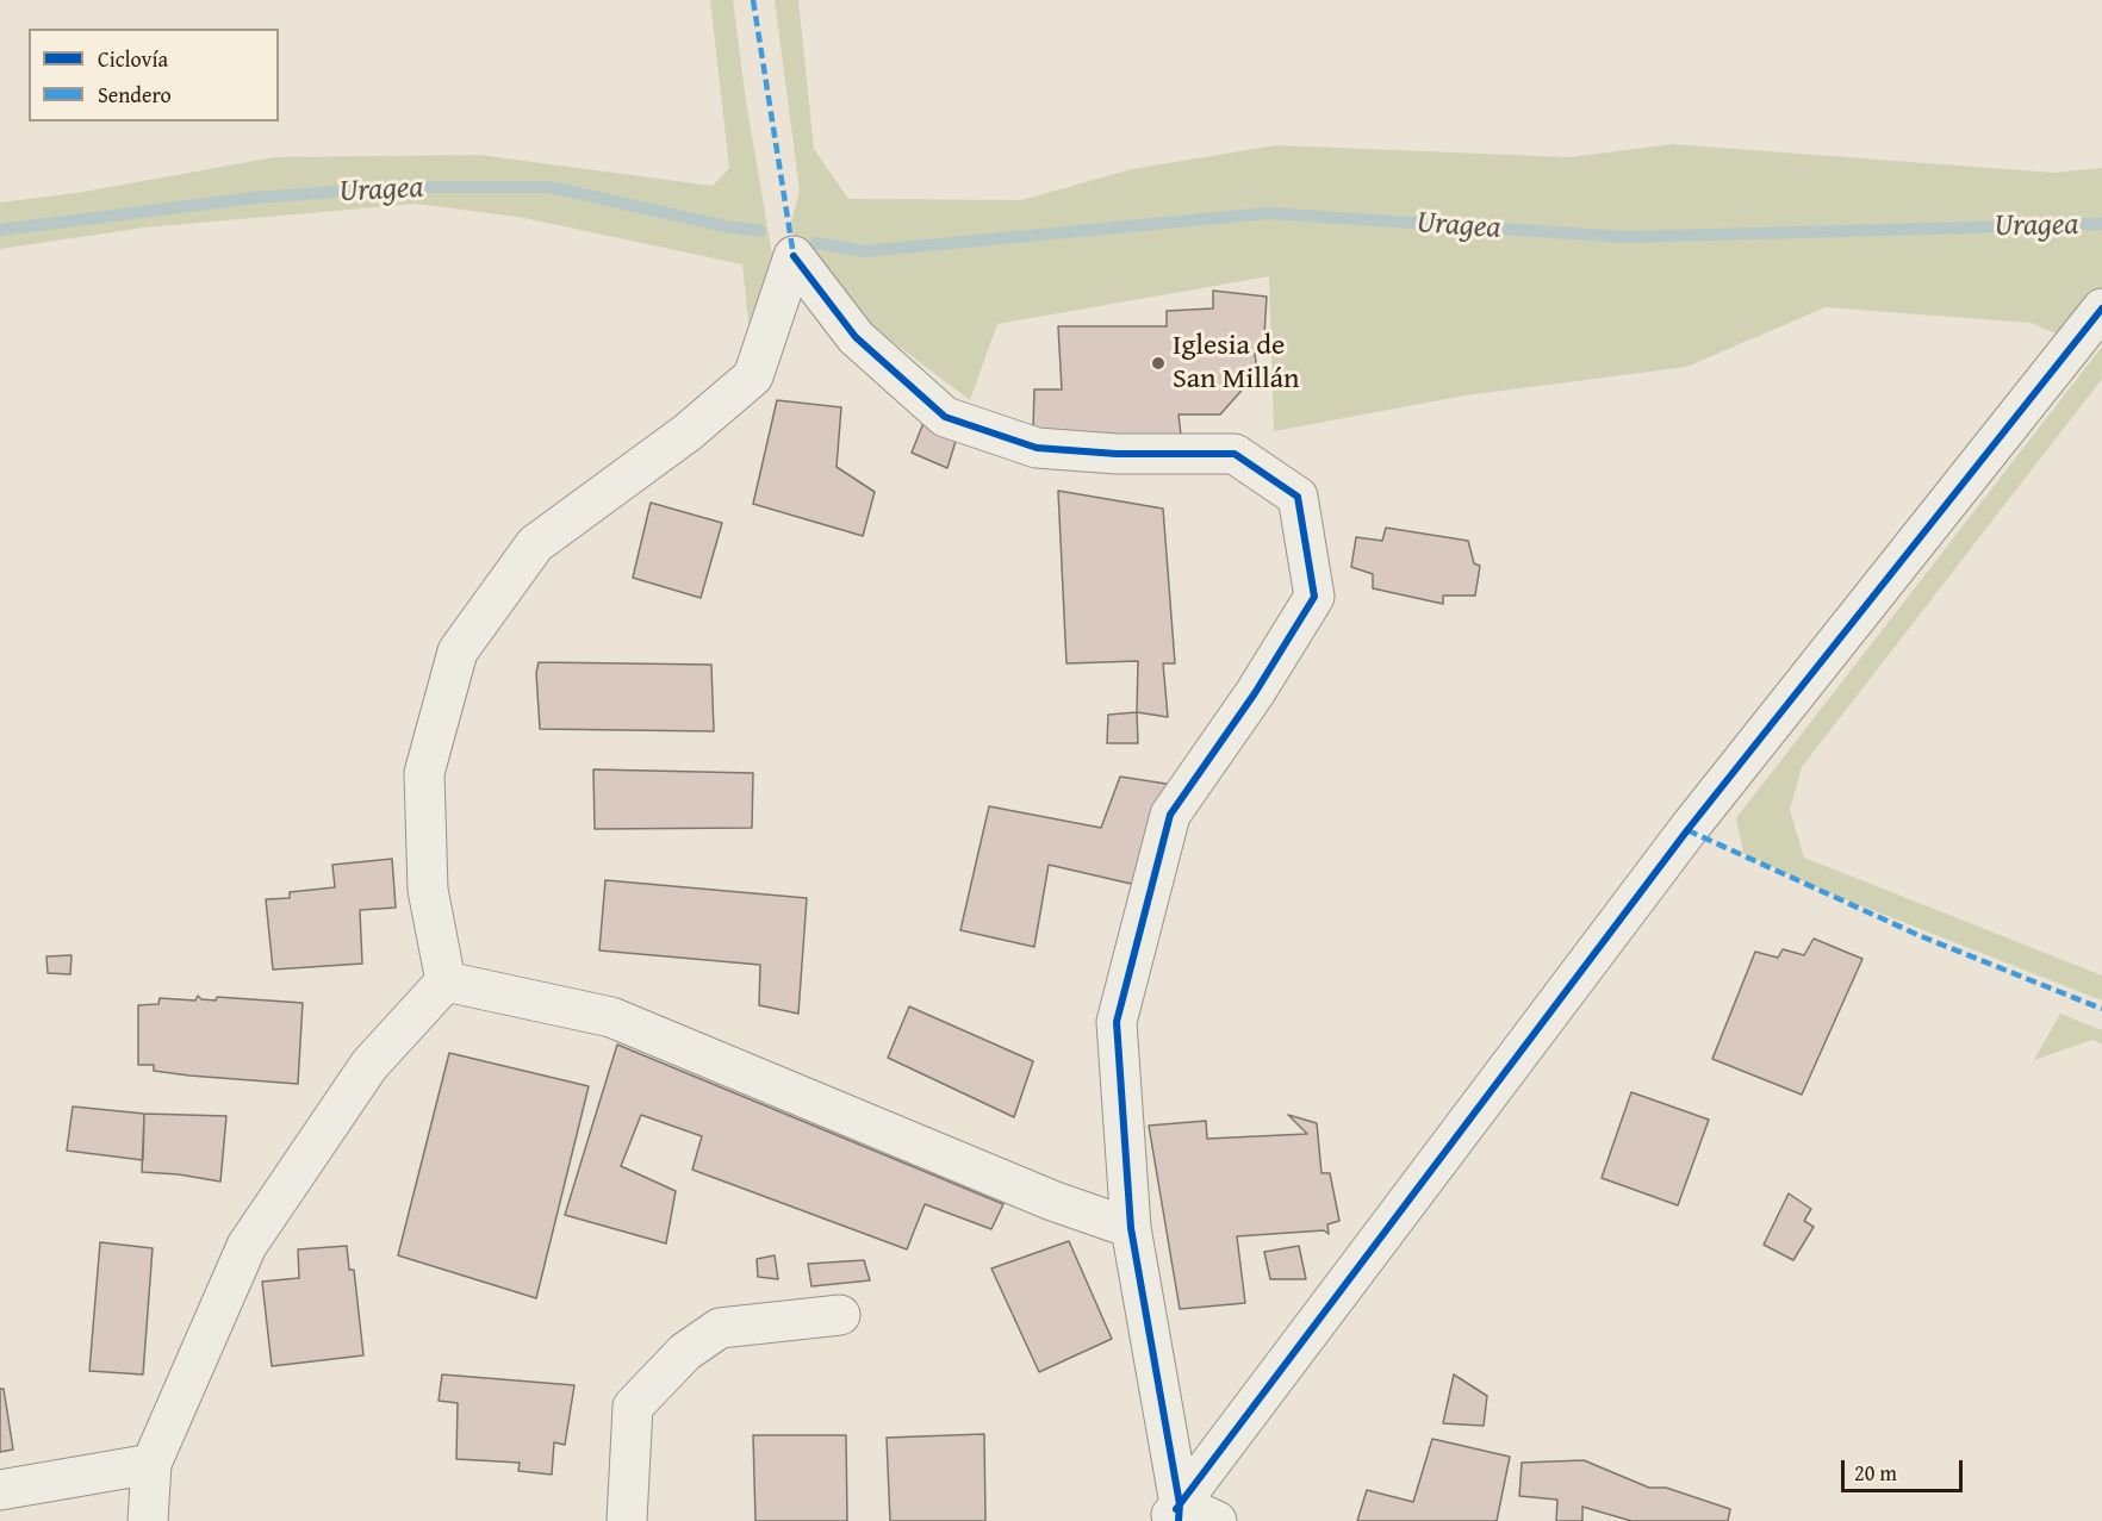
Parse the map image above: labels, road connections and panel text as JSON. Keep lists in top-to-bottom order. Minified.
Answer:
{"water":["Uragea"],"places":["Iglesia de San Millán"],"legend":["Ciclovía","Sendero"],"scale_bar":"20 m"}
